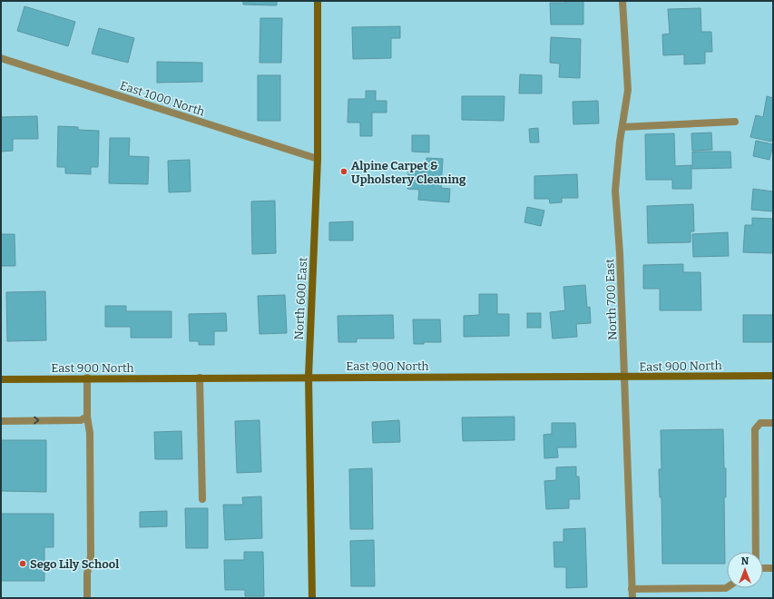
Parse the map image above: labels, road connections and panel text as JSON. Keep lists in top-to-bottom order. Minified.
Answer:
{"streets":{"street":["East 1000 North","North 600 East","North 700 East","East 900 North"]},"crossings":[["East 1000 North","North 600 East"],["North 600 East","East 900 North"],["North 700 East","East 900 North"]],"places":["Alpine Carpet & Upholstery Cleaning","Sego Lily School"],"north":"top"}
